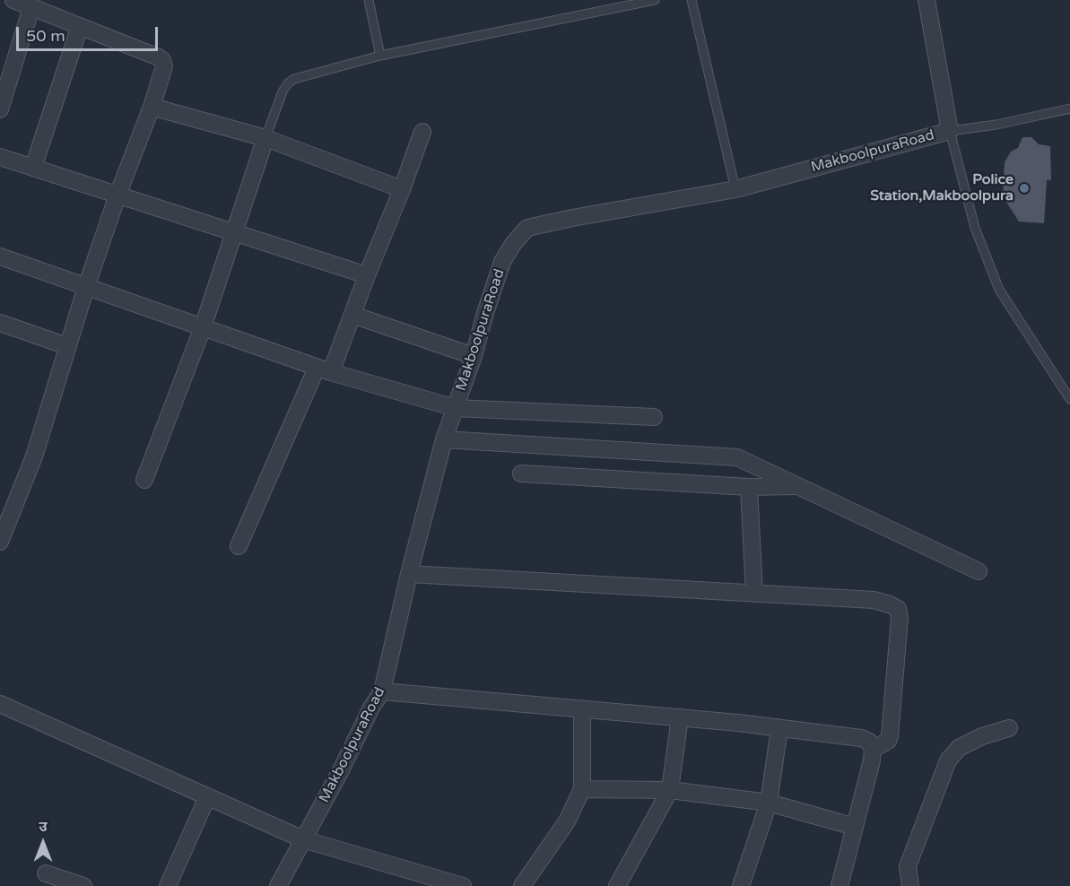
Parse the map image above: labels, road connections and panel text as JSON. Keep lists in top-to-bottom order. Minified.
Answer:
{"streets":{"street":["MakboolpuraRoad"]},"places":["Police Station,Makboolpura"],"scale_bar":"50 m","north":"top"}
